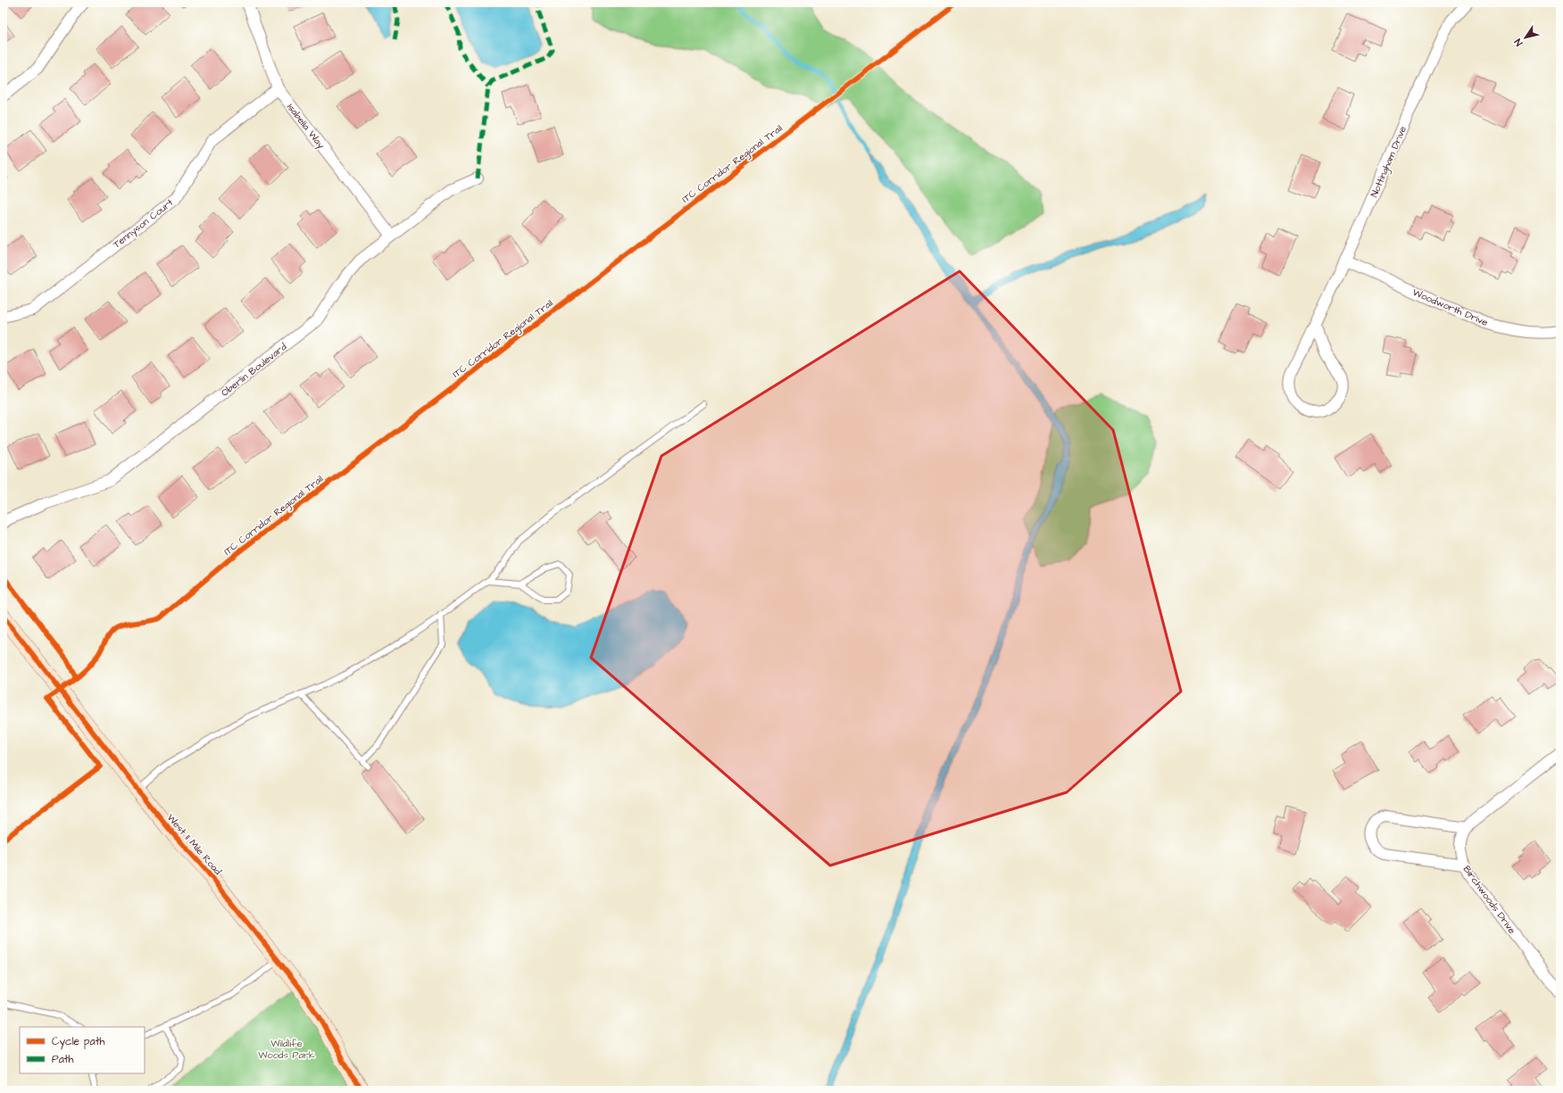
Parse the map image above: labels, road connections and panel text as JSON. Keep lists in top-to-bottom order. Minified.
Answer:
{"streets":{"street":["Isabella Way","Nottingham Drive","Tennyson Court","Woodworth Drive","Oberlin Boulevard","West 11 Mile Road","Birchwoods Drive"],"cycle path":["ITC Corridor Regional Trail"]},"crossings":[["Isabella Way","Tennyson Court"],["Isabella Way","Oberlin Boulevard"],["Nottingham Drive","Woodworth Drive"]],"parks":["Wildlife Woods Park"],"legend":["Cycle path","Path"],"north":"bottom left"}
